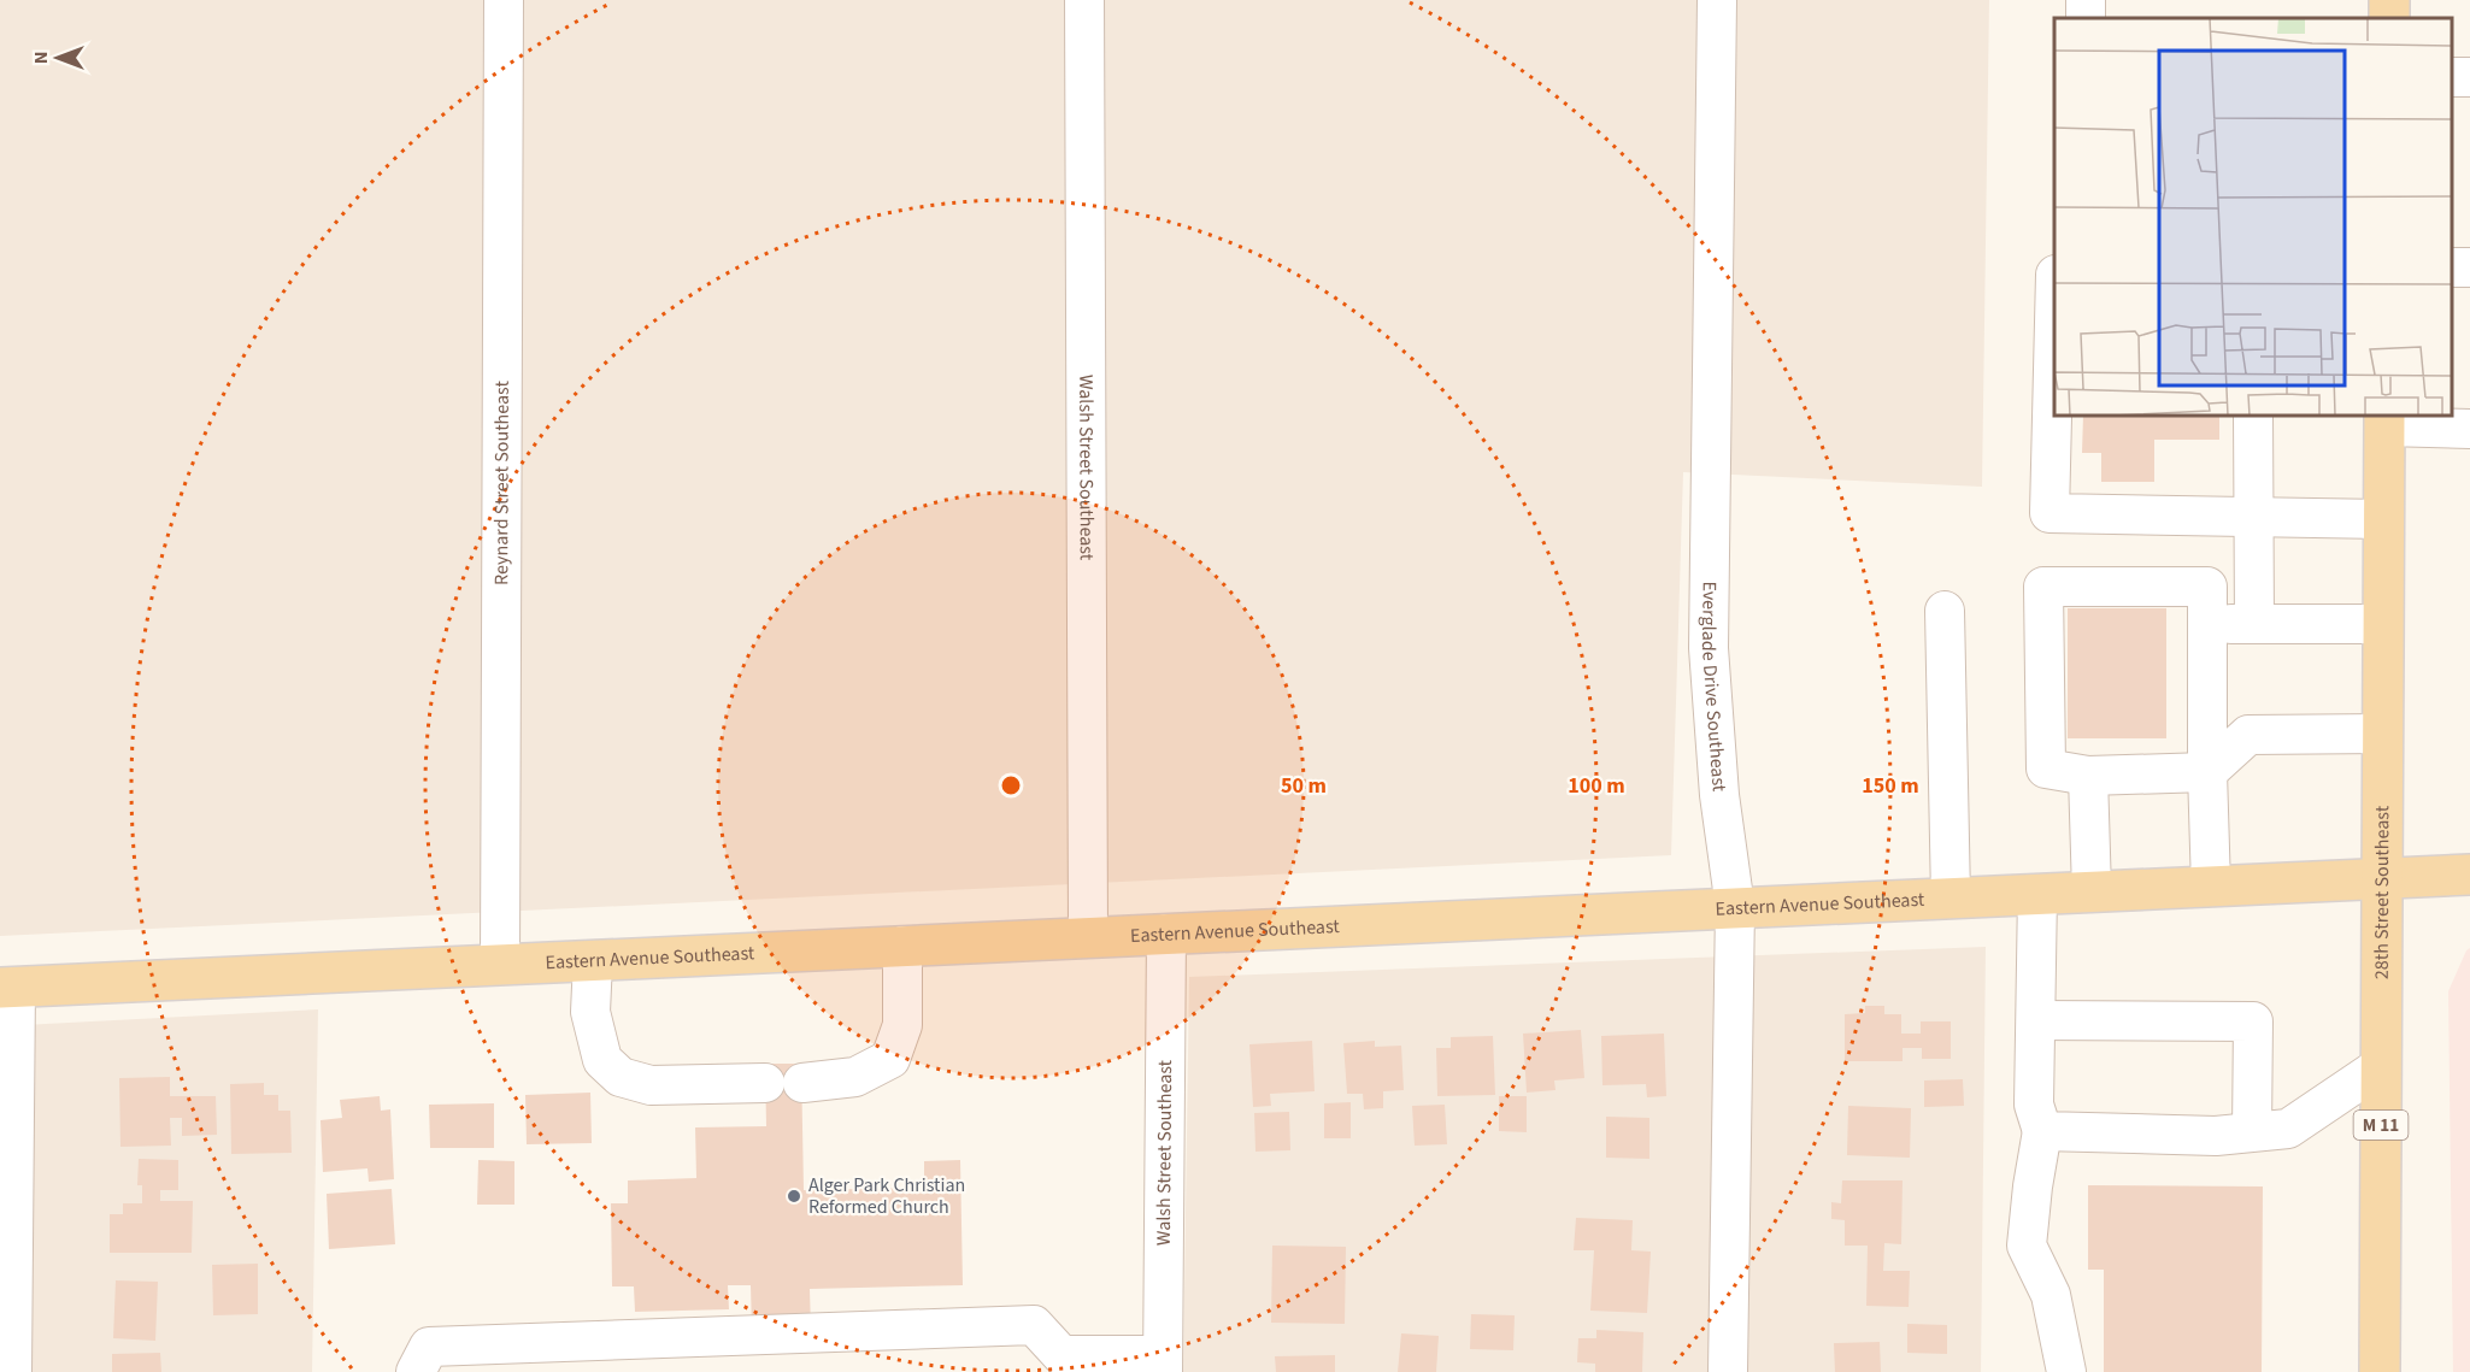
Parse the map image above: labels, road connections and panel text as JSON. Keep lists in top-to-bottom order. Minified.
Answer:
{"streets":{"main road":["28th Street Southeast","Eastern Avenue Southeast","M 11"],"street":["Walsh Street Southeast","Reynard Street Southeast","Everglade Drive Southeast"]},"crossings":[["Walsh Street Southeast","Eastern Avenue Southeast"],["Reynard Street Southeast","Eastern Avenue Southeast"],["Everglade Drive Southeast","Eastern Avenue Southeast"],["28th Street Southeast","Eastern Avenue Southeast"]],"places":["Alger Park Christian Reformed Church"],"north":"left","rings":["50 m","100 m","150 m"]}
